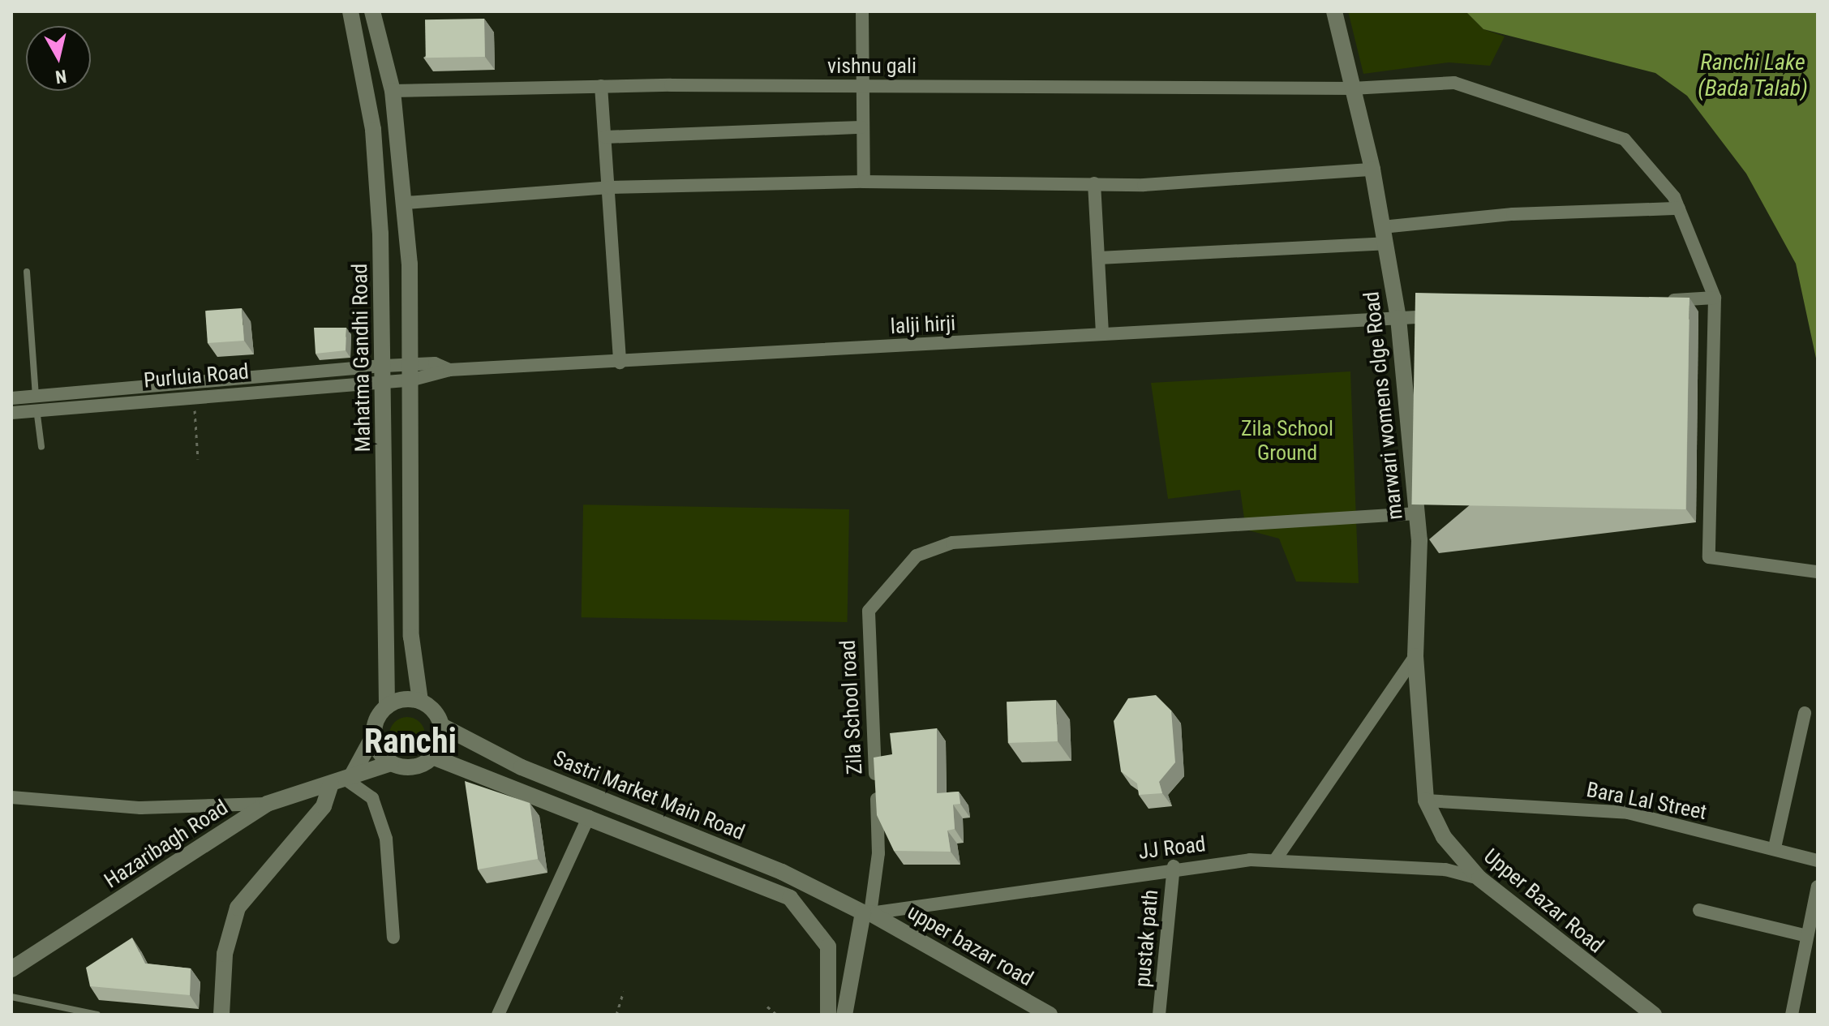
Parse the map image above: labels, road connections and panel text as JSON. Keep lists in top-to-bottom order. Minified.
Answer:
{"streets":{"main road":["Mahatma Gandhi Road","marwari womens clge Road","Sastri Market Main Road","Hazaribagh Road","Upper Bazar Road","upper bazar road"],"street":["vishnu gali","lalji hirji","Purluia Road","Zila School road","Bara Lal Street","JJ Road","pustak path"]},"crossings":[["vishnu gali","marwari womens clge Road"],["lalji hirji","Mahatma Gandhi Road"],["lalji hirji","Purluia Road"],["lalji hirji","marwari womens clge Road"],["Mahatma Gandhi Road","Purluia Road"],["Mahatma Gandhi Road","Sastri Market Main Road"],["Mahatma Gandhi Road","Hazaribagh Road"],["marwari womens clge Road","Zila School road"],["marwari womens clge Road","Bara Lal Street"],["marwari womens clge Road","Upper Bazar Road"],["Zila School road","Sastri Market Main Road"],["Zila School road","JJ Road"],["Zila School road","upper bazar road"],["Sastri Market Main Road","Hazaribagh Road"],["Sastri Market Main Road","JJ Road"],["Sastri Market Main Road","upper bazar road"],["Bara Lal Street","Upper Bazar Road"],["JJ Road","Upper Bazar Road"],["JJ Road","pustak path"],["JJ Road","upper bazar road"]],"districts":["Ranchi"],"water":["Ranchi Lake (Bada Talab)"],"parks":["Zila School Ground"],"north":"bottom"}
